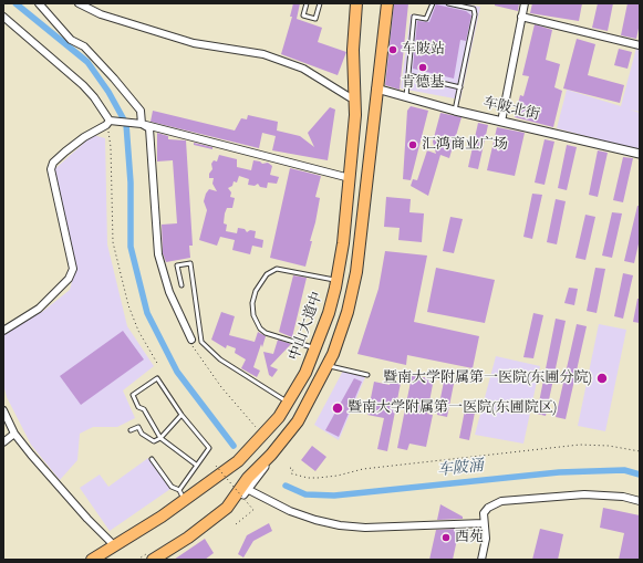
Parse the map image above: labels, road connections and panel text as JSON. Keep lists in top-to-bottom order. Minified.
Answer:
{"streets":{"highway":["中山大道中"],"street":["车陂北街"]},"water":["车陂涌"],"places":["车陂站","肯德基","汇鸿商业广场","暨南大学附属第一医院(东圃分院)","暨南大学附属第一医院(东圃院区)","西苑"]}
